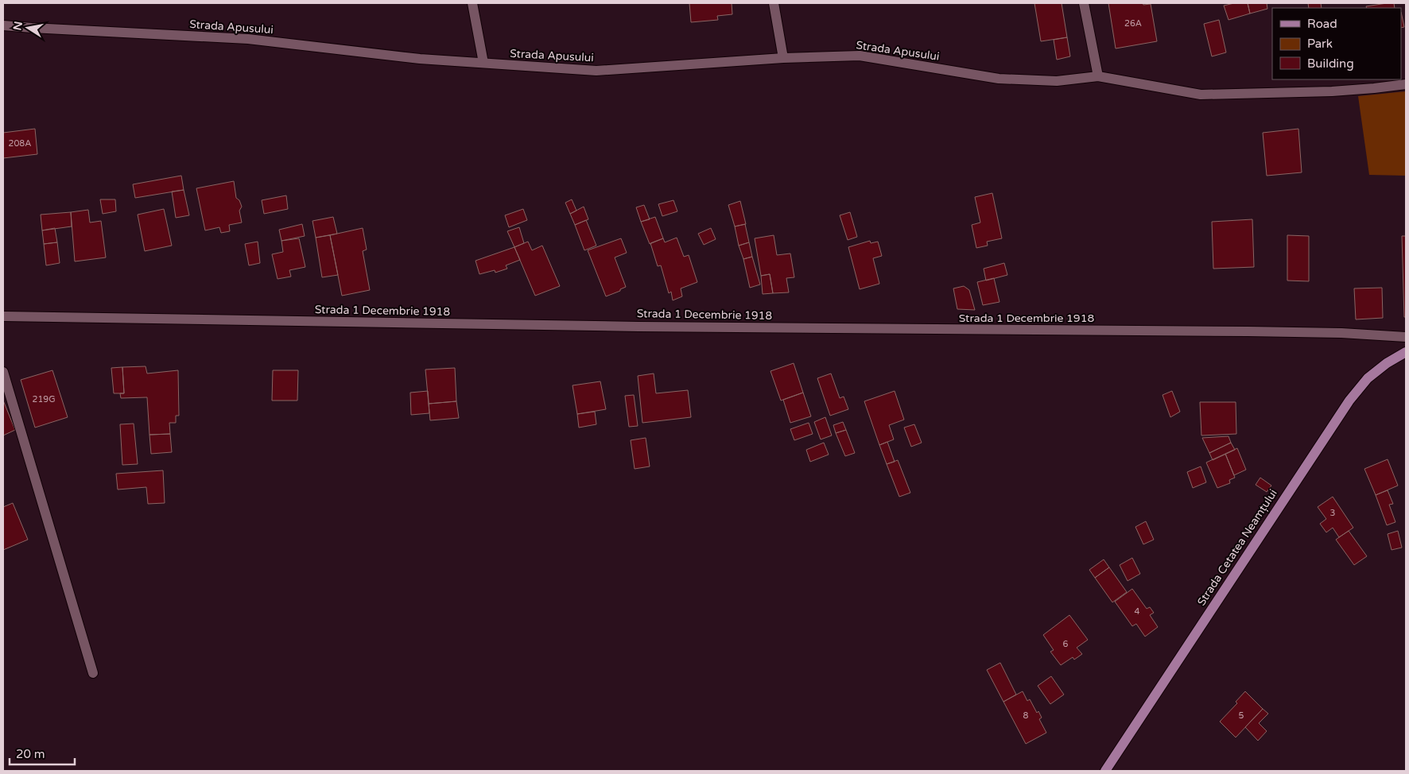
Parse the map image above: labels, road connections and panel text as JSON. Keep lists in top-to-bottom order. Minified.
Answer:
{"streets":{"main road":["Strada Cetatea Neamțului"],"street":["Strada Apusului","Strada 1 Decembrie 1918"]},"house_numbers":["26A","208A","219G","3","4","6","8","5"],"legend":["Road","Park","Building"],"scale_bar":"20 m","north":"left"}
